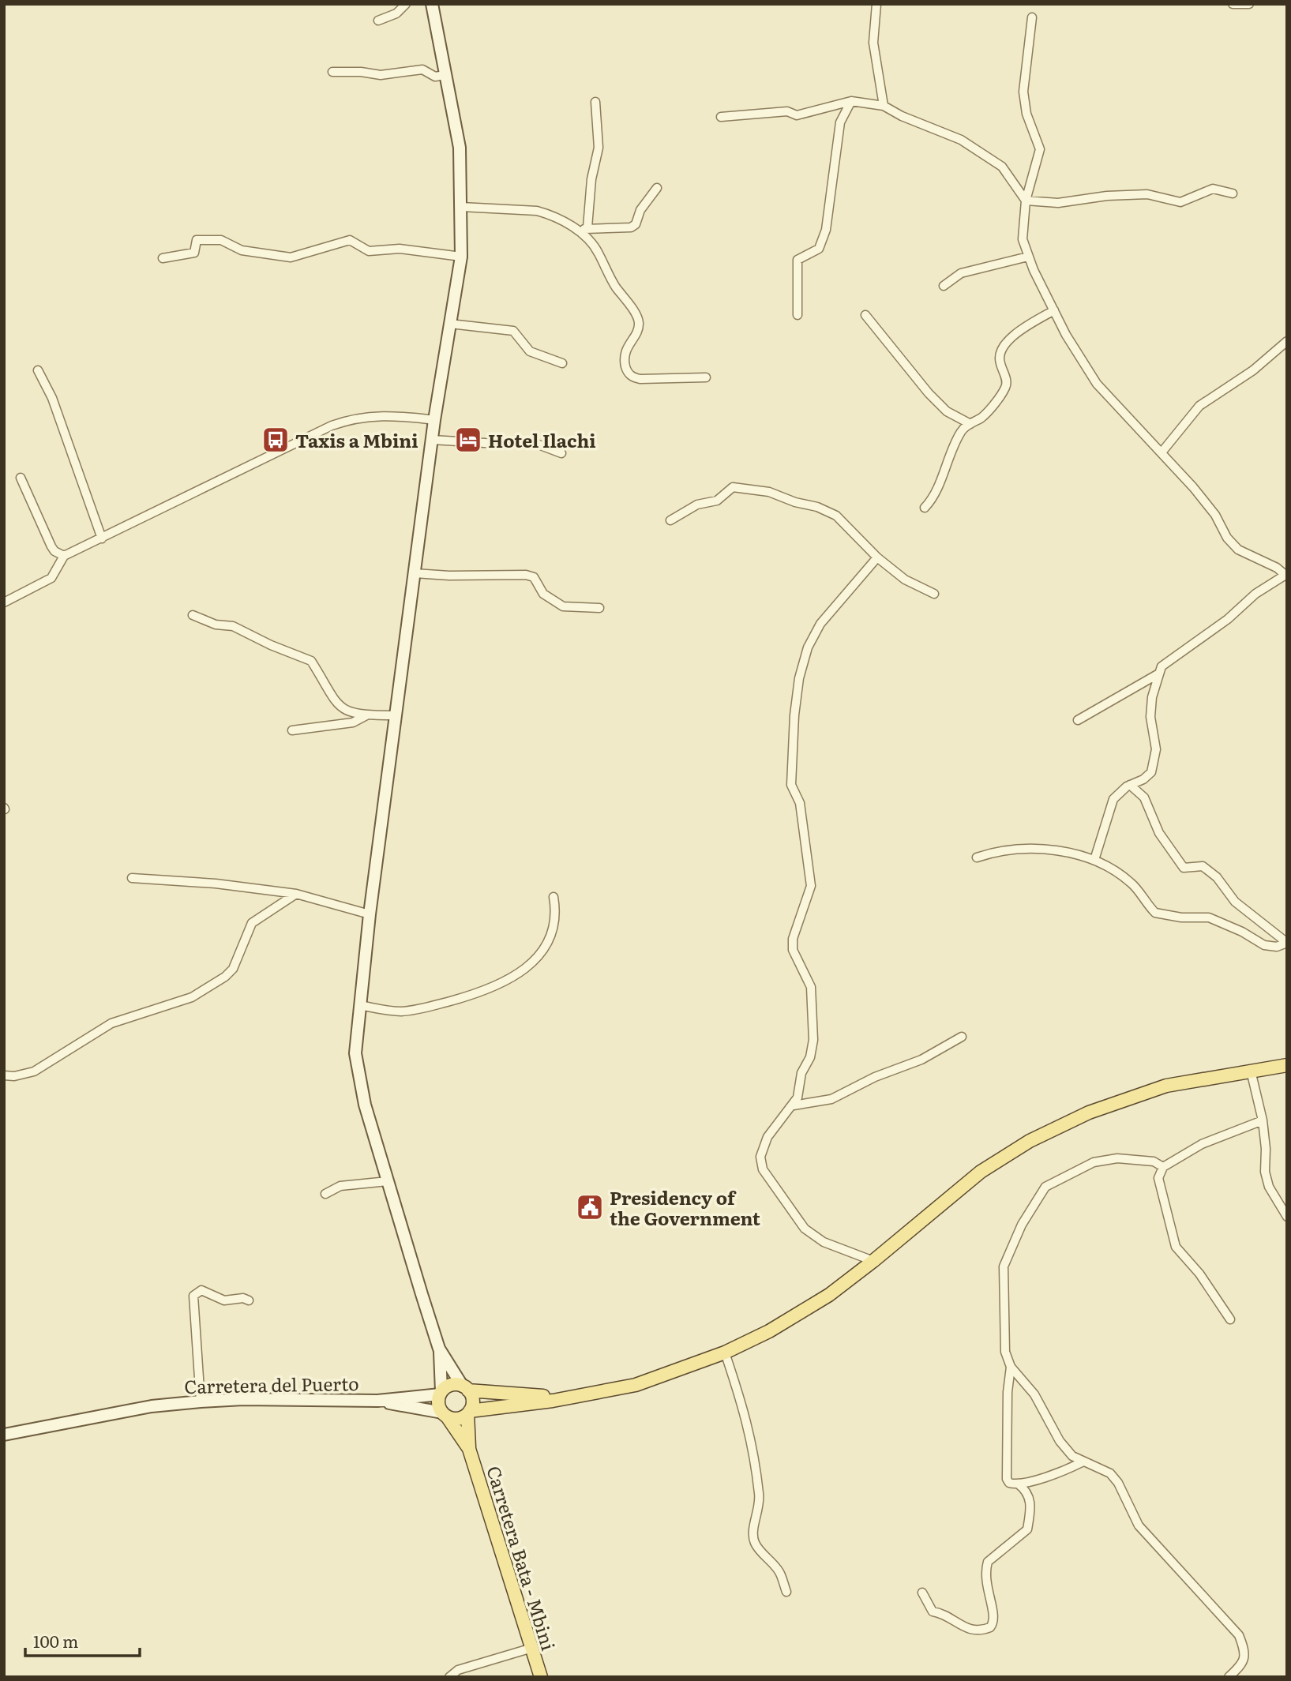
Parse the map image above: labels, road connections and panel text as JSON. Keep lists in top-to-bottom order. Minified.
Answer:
{"streets":{"main road":["Carretera del Puerto","Carretera Bata - Mbini"]},"crossings":[["Carretera del Puerto","Carretera Bata - Mbini"]],"places":{"bus stop":["Taxis a Mbini"],"hotel":["Hotel Ilachi"],"public building":["Presidency of the Government"]},"scale_bar":"100 m"}
